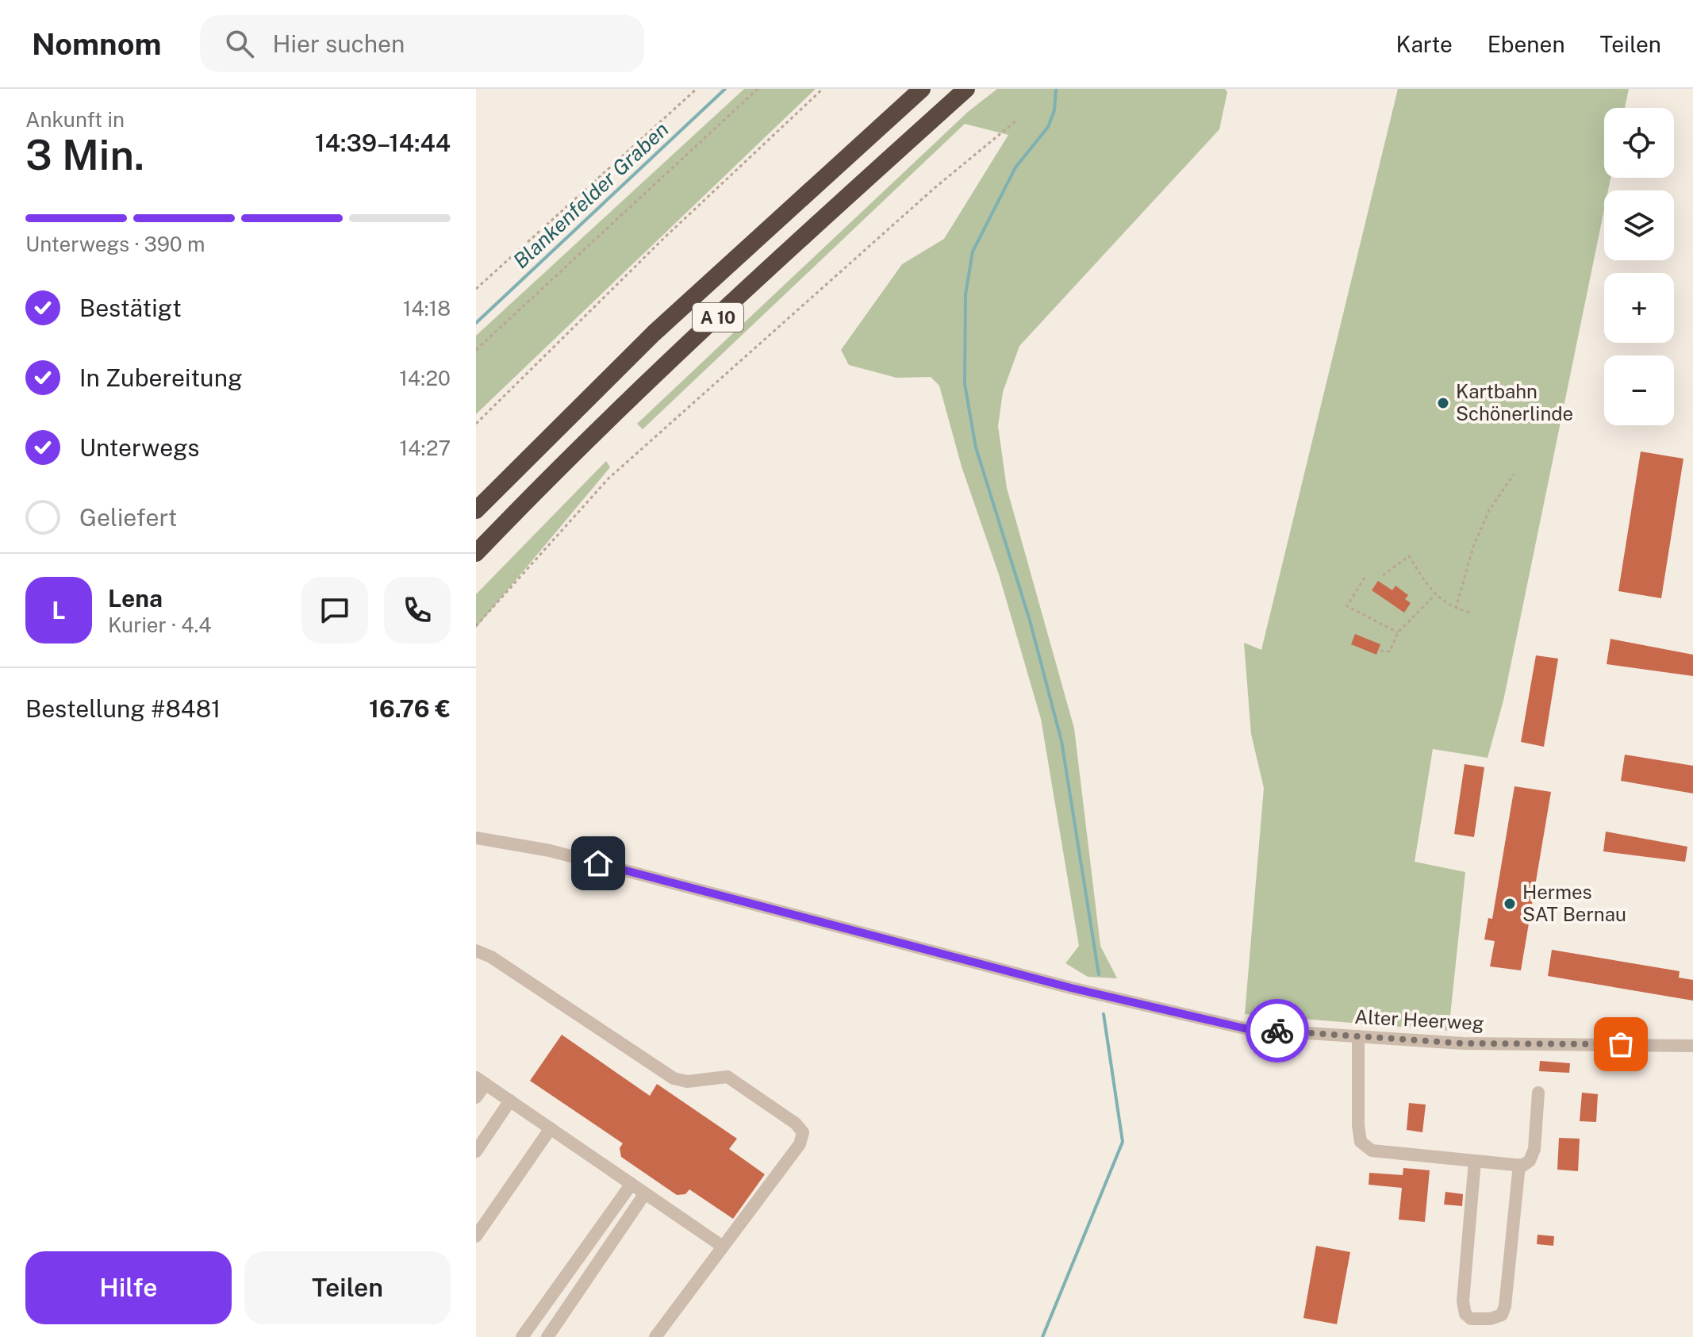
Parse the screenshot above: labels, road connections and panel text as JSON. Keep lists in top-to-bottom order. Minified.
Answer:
{"streets":{"highway":["A 10"],"street":["Alter Heerweg"]},"water":["Blankenfelder Graben"],"places":["Kartbahn Schönerlinde","Hermes SAT Bernau"],"page":{"header":"Nomnom","search":"Hier suchen","nav":["Karte","Ebenen","Teilen"],"heading":["3 Min.","Ankunft in","14:39–14:44"],"panel":["Lena","Kurier · 4.4","Bestellung #8481","16.76 €"],"map_buttons":["+","−"],"bar":"Unterwegs · 390 m","list":[["Bestätigt","14:18"],["In Zubereitung","14:20"],["Unterwegs","14:27"],"Geliefert"],"round":"L","buttons":["Hilfe","Teilen"]}}
